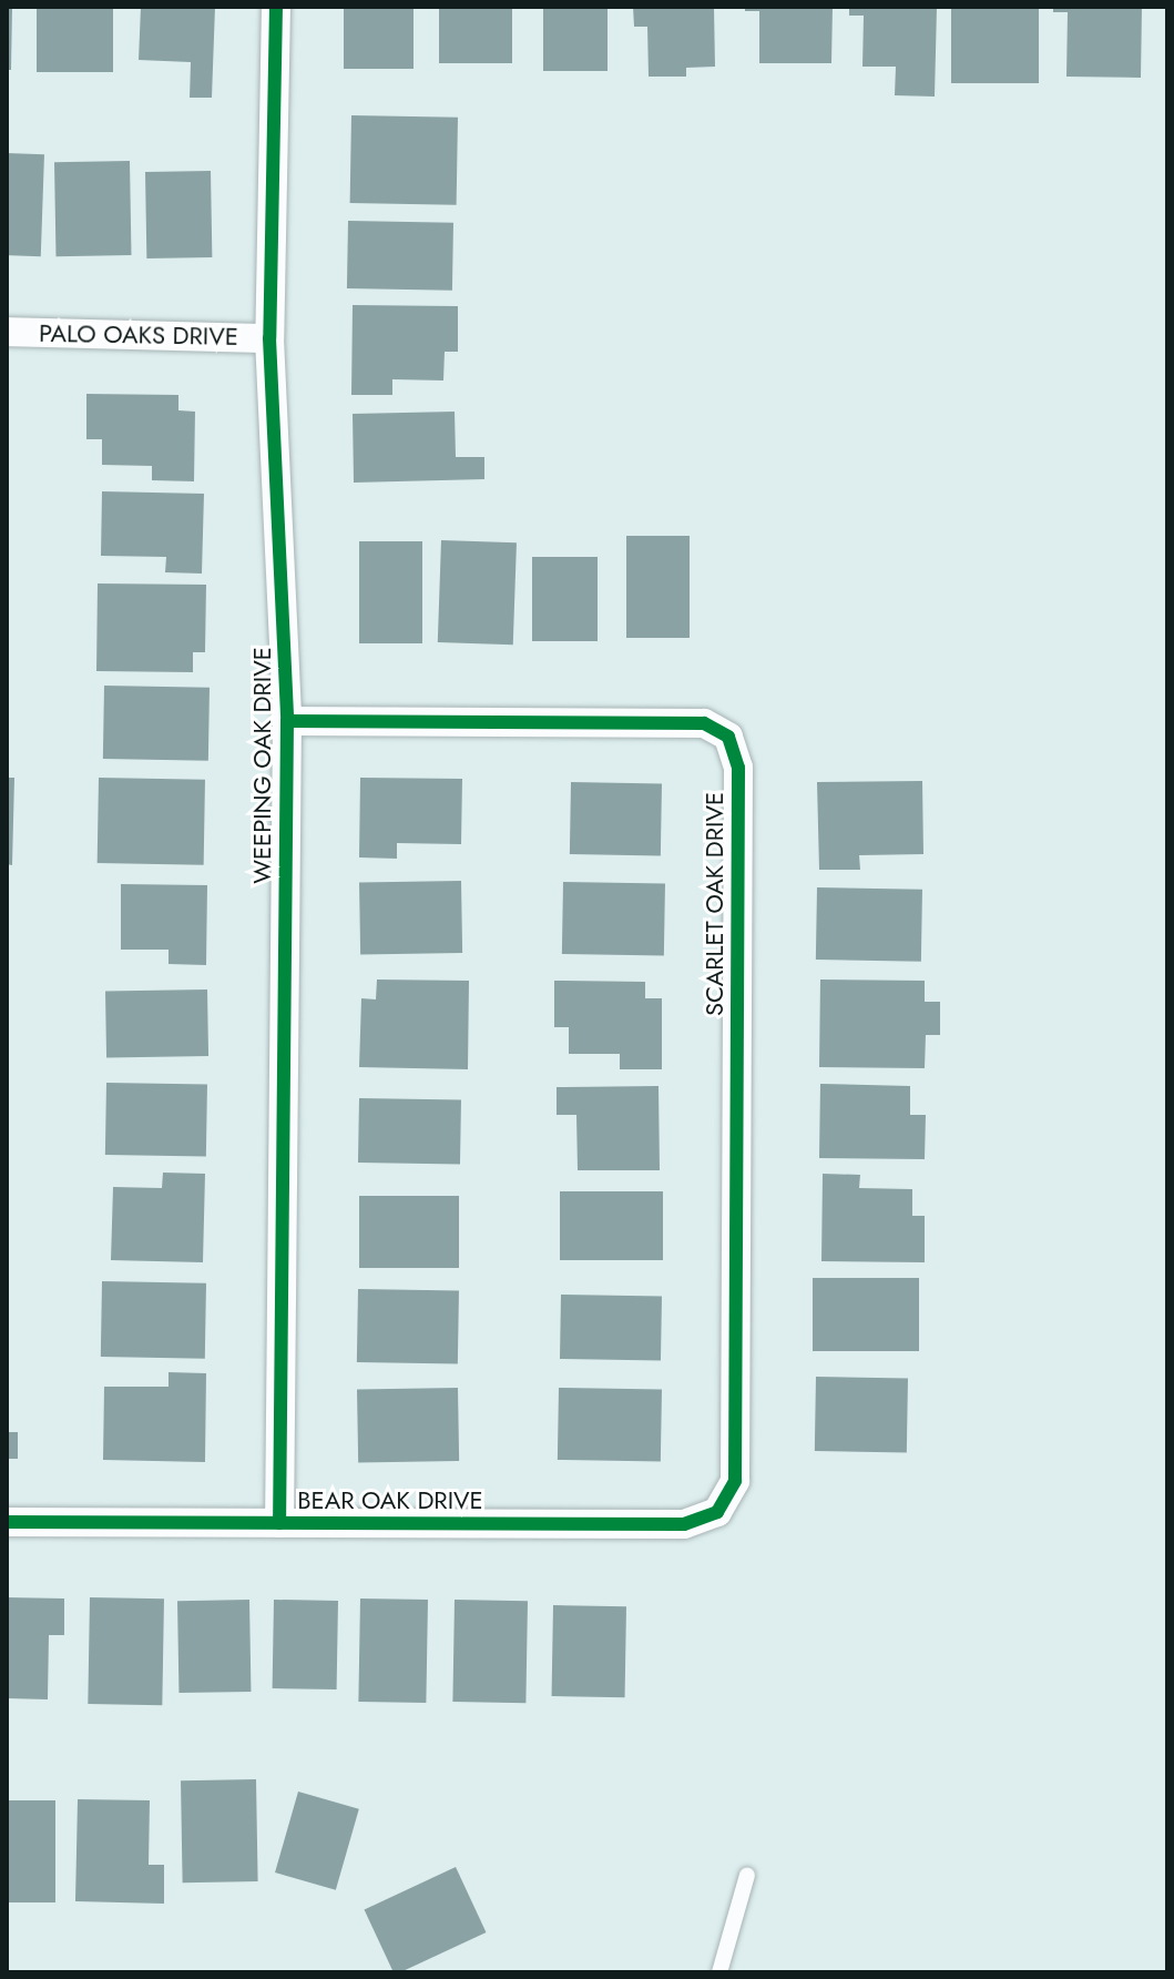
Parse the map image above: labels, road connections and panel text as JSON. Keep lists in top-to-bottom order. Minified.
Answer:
{"streets":{"street":["PALO OAKS DRIVE","WEEPING OAK DRIVE","SCARLET OAK DRIVE","BEAR OAK DRIVE"]},"crossings":[["PALO OAKS DRIVE","WEEPING OAK DRIVE"],["WEEPING OAK DRIVE","SCARLET OAK DRIVE"],["WEEPING OAK DRIVE","BEAR OAK DRIVE"],["SCARLET OAK DRIVE","BEAR OAK DRIVE"]]}
